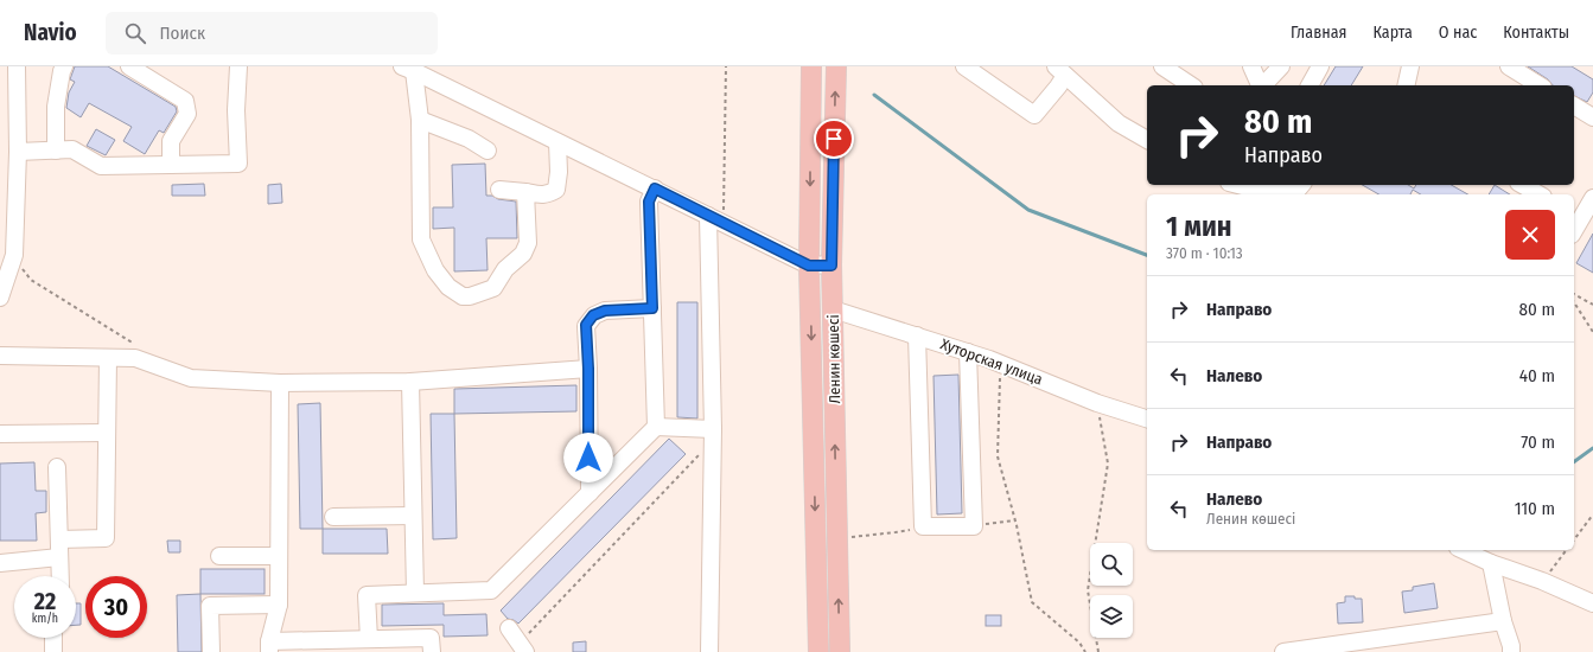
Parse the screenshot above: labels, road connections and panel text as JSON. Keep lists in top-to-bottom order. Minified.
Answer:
{"streets":{"main road":["Ленин көшесі"],"street":["Хуторская улица"]},"crossings":[["Ленин көшесі","Хуторская улица"]],"page":{"header":"Navio","search":"Поиск","nav":["Главная","Карта","О нас","Контакты"],"turn":["80 m","Направо"],"heading":["1 мин","370 m · 10:13"],"list":[{"name":"Направо","value":"80 m"},{"name":"Налево","value":"40 m"},{"name":"Направо","value":"70 m"},{"name":"Налево","note":"Ленин көшесі","value":"110 m"}],"speed":"22 km/h","limit":"30"}}
